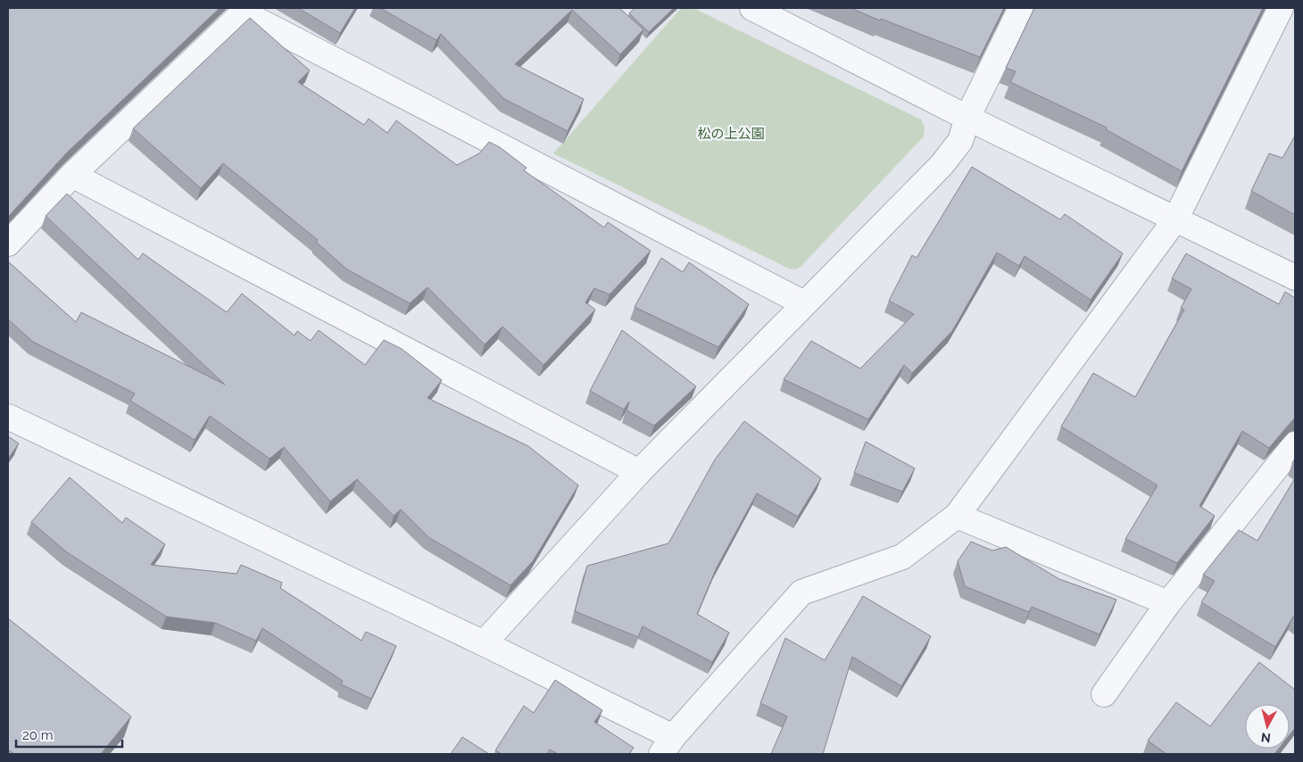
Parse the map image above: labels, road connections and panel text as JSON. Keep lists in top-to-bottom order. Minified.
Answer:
{"parks":["松の上公園"],"scale_bar":"20 m","north":"bottom"}
